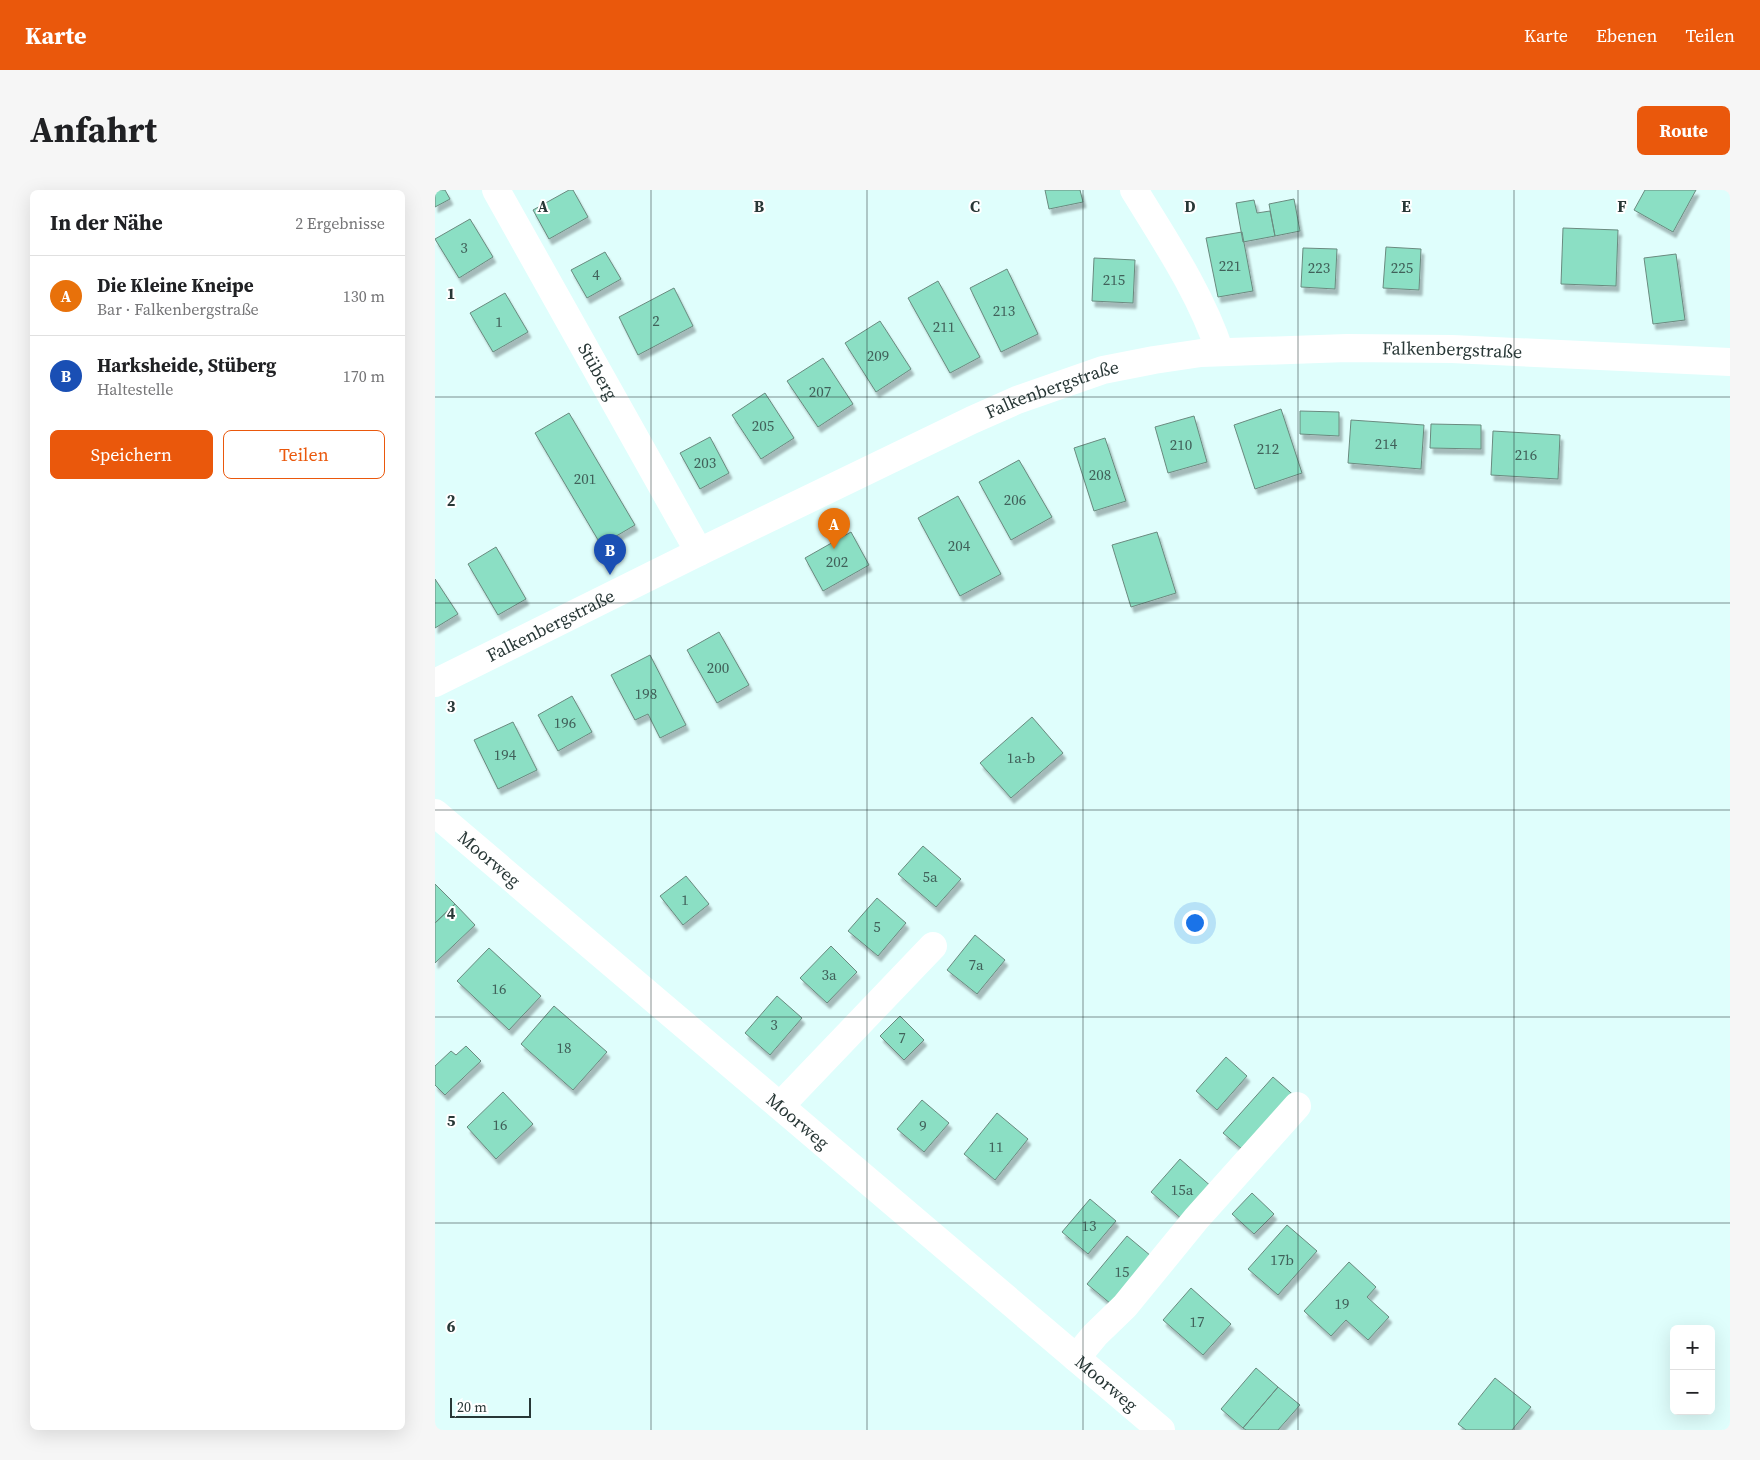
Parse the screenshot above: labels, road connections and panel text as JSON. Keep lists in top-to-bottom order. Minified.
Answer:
{"streets":{"street":["Falkenbergstraße","Stüberg","Moorweg"]},"crossings":[["Falkenbergstraße","Stüberg"]],"house_numbers":["3","221","223","225","4","215","213","2","1","211","209","207","205","214","210","212","216","203","208","201","206","204","202","200","198","196","194","1a-b","5a","1","5","7a","3a","16","3","7","18","16","9","11","15a","13","17b","15","19","17"],"scale_bar":"20 m","page":{"header":"Karte","nav":["Karte","Ebenen","Teilen"],"title":"Anfahrt","buttons":["Route",["Speichern","Teilen"]],"heading":["In der Nähe","2 Ergebnisse"],"list":[{"mark":"A","name":"Die Kleine Kneipe","note":"Bar · Falkenbergstraße","value":"130 m"},{"mark":"B","name":"Harksheide, Stüberg","note":"Haltestelle","value":"170 m"}],"pins":["A","B"],"map_buttons":["+","−"],"scale":"20 m"},"grid":{"columns":["A","B","C","D","E","F"],"rows":["1","2","3","4","5","6"]}}
